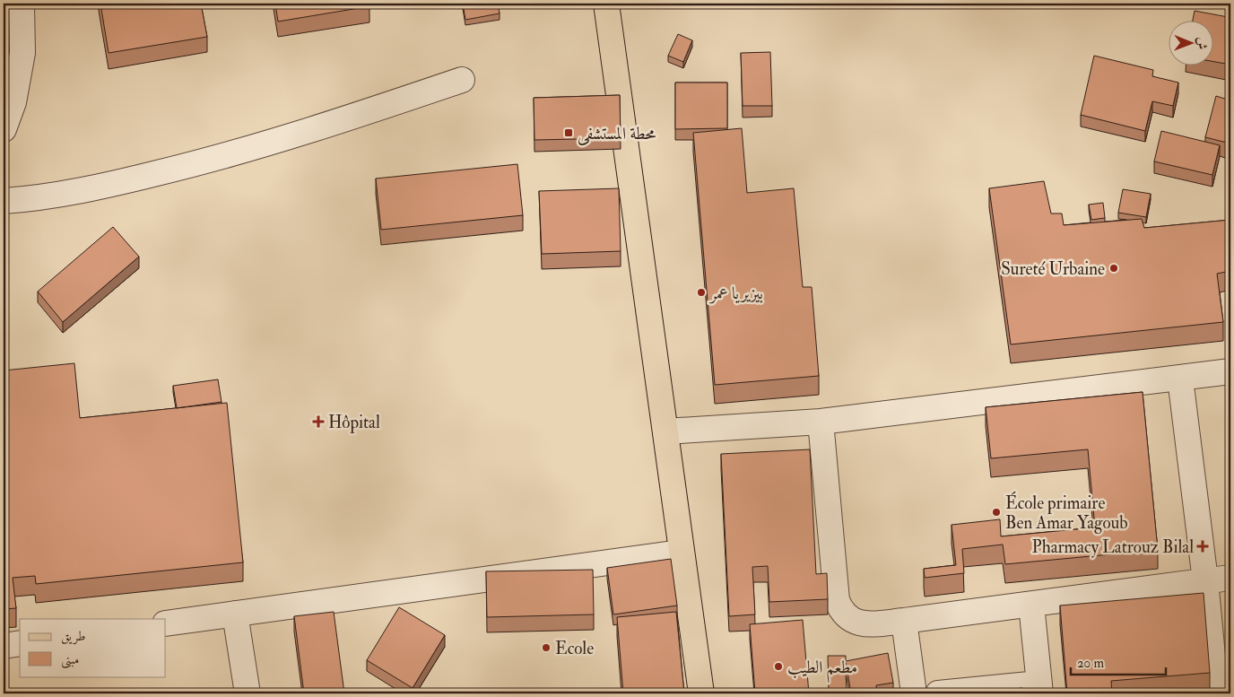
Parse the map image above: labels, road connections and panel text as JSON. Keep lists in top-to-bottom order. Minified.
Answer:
{"places":{"transit":["محطة المستشفى"],"other":["Sureté Urbaine","بيزيريا عمر","École primaire Ben Amar Yagoub","Ecole","مطعم الطيب"],"health":["Hôpital","Pharmacy Latrouz Bilal"]},"legend":["طريق","مبنى"],"scale_bar":"20 m","north":"right"}
